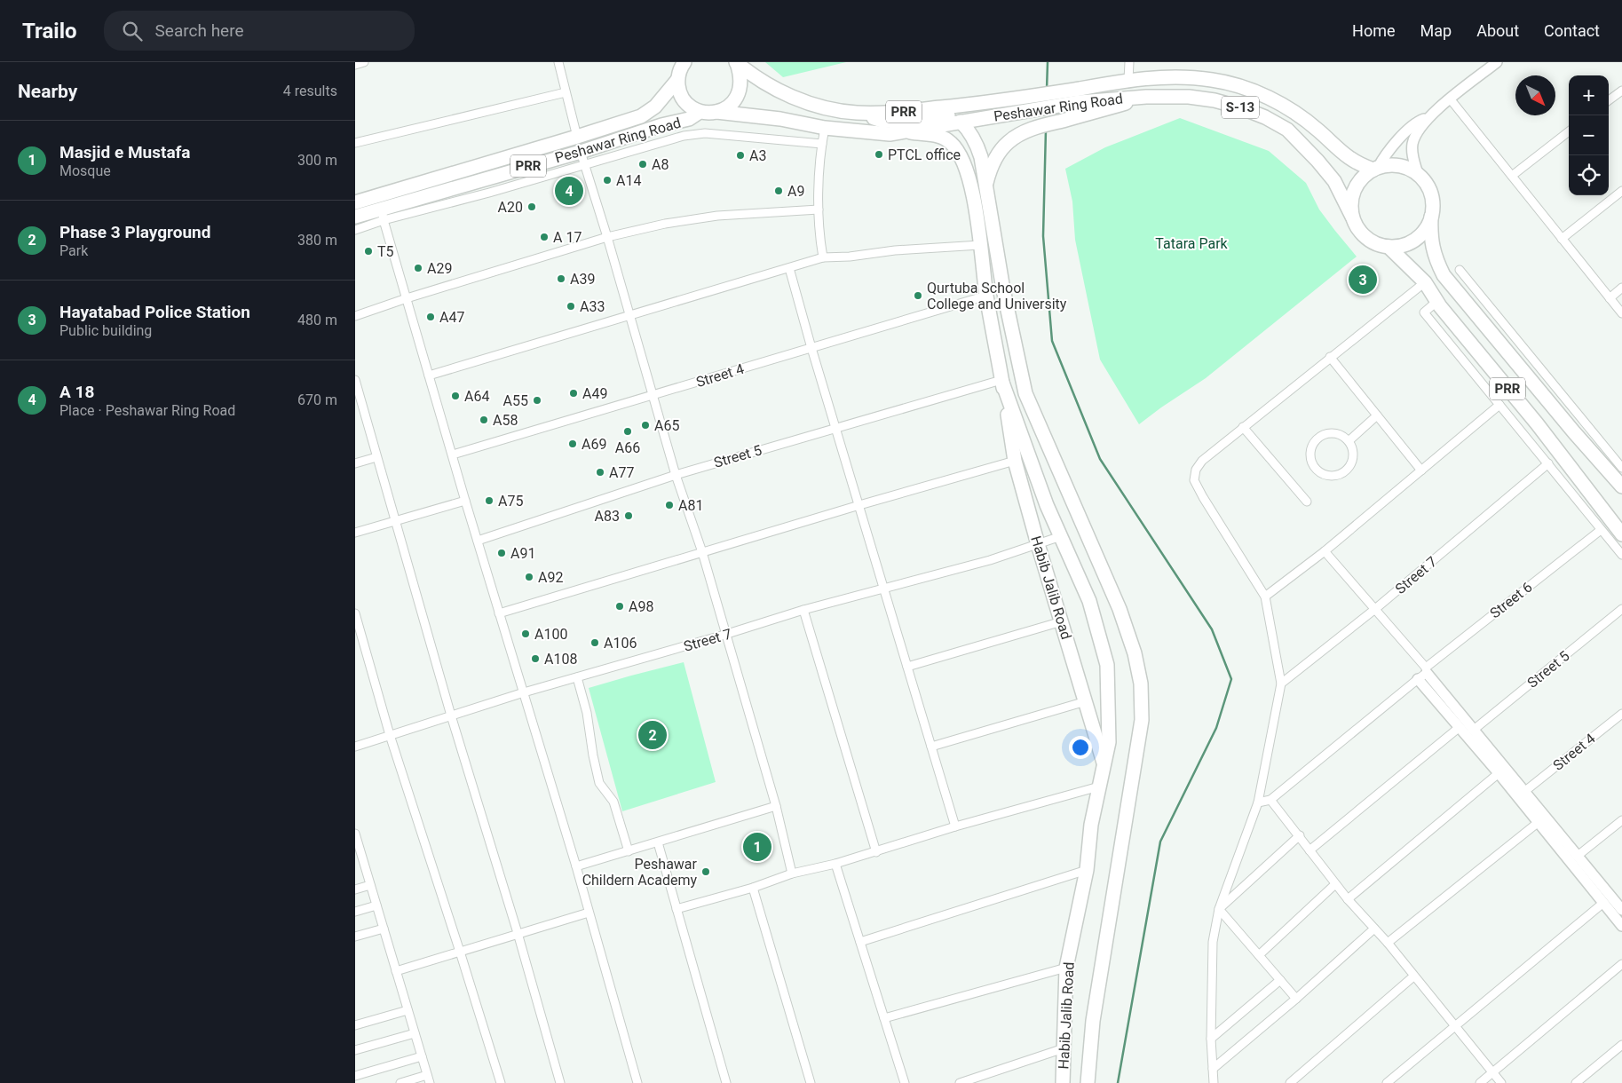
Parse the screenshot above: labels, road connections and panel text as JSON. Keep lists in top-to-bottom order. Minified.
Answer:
{"streets":{"main road":["Peshawar Ring Road","S-13","PRR","Habib Jalib Road"],"street":["Street 4","Street 5","Street 7","Street 6"]},"crossings":[["Peshawar Ring Road","PRR"],["Peshawar Ring Road","Habib Jalib Road"],["Street 4","Habib Jalib Road"],["Street 5","Habib Jalib Road"],["Street 7","Habib Jalib Road"]],"parks":["Tatara Park"],"places":["PTCL office","A3","A8","A14","A9","A20","A 17","T5","A29","A39","Qurtuba School College and University","A33","A47","A49","A64","A55","A58","A65","A66","A69","A77","A75","A81","A83","A91","A92","A98","A100","A106","A108","Peshawar Childern Academy"],"north":"bottom right","page":{"header":"Trailo","search":"Search here","nav":["Home","Map","About","Contact"],"heading":["Nearby","4 results"],"map_buttons":["+","−"],"list":[{"mark":"1","name":"Masjid e Mustafa","note":"Mosque","value":"300 m"},{"mark":"2","name":"Phase 3 Playground","note":"Park","value":"380 m"},{"mark":"3","name":"Hayatabad Police Station","note":"Public building","value":"480 m"},{"mark":"4","name":"A 18","note":"Place · Peshawar Ring Road","value":"670 m"}],"pins":["4","3","2","1"]}}
